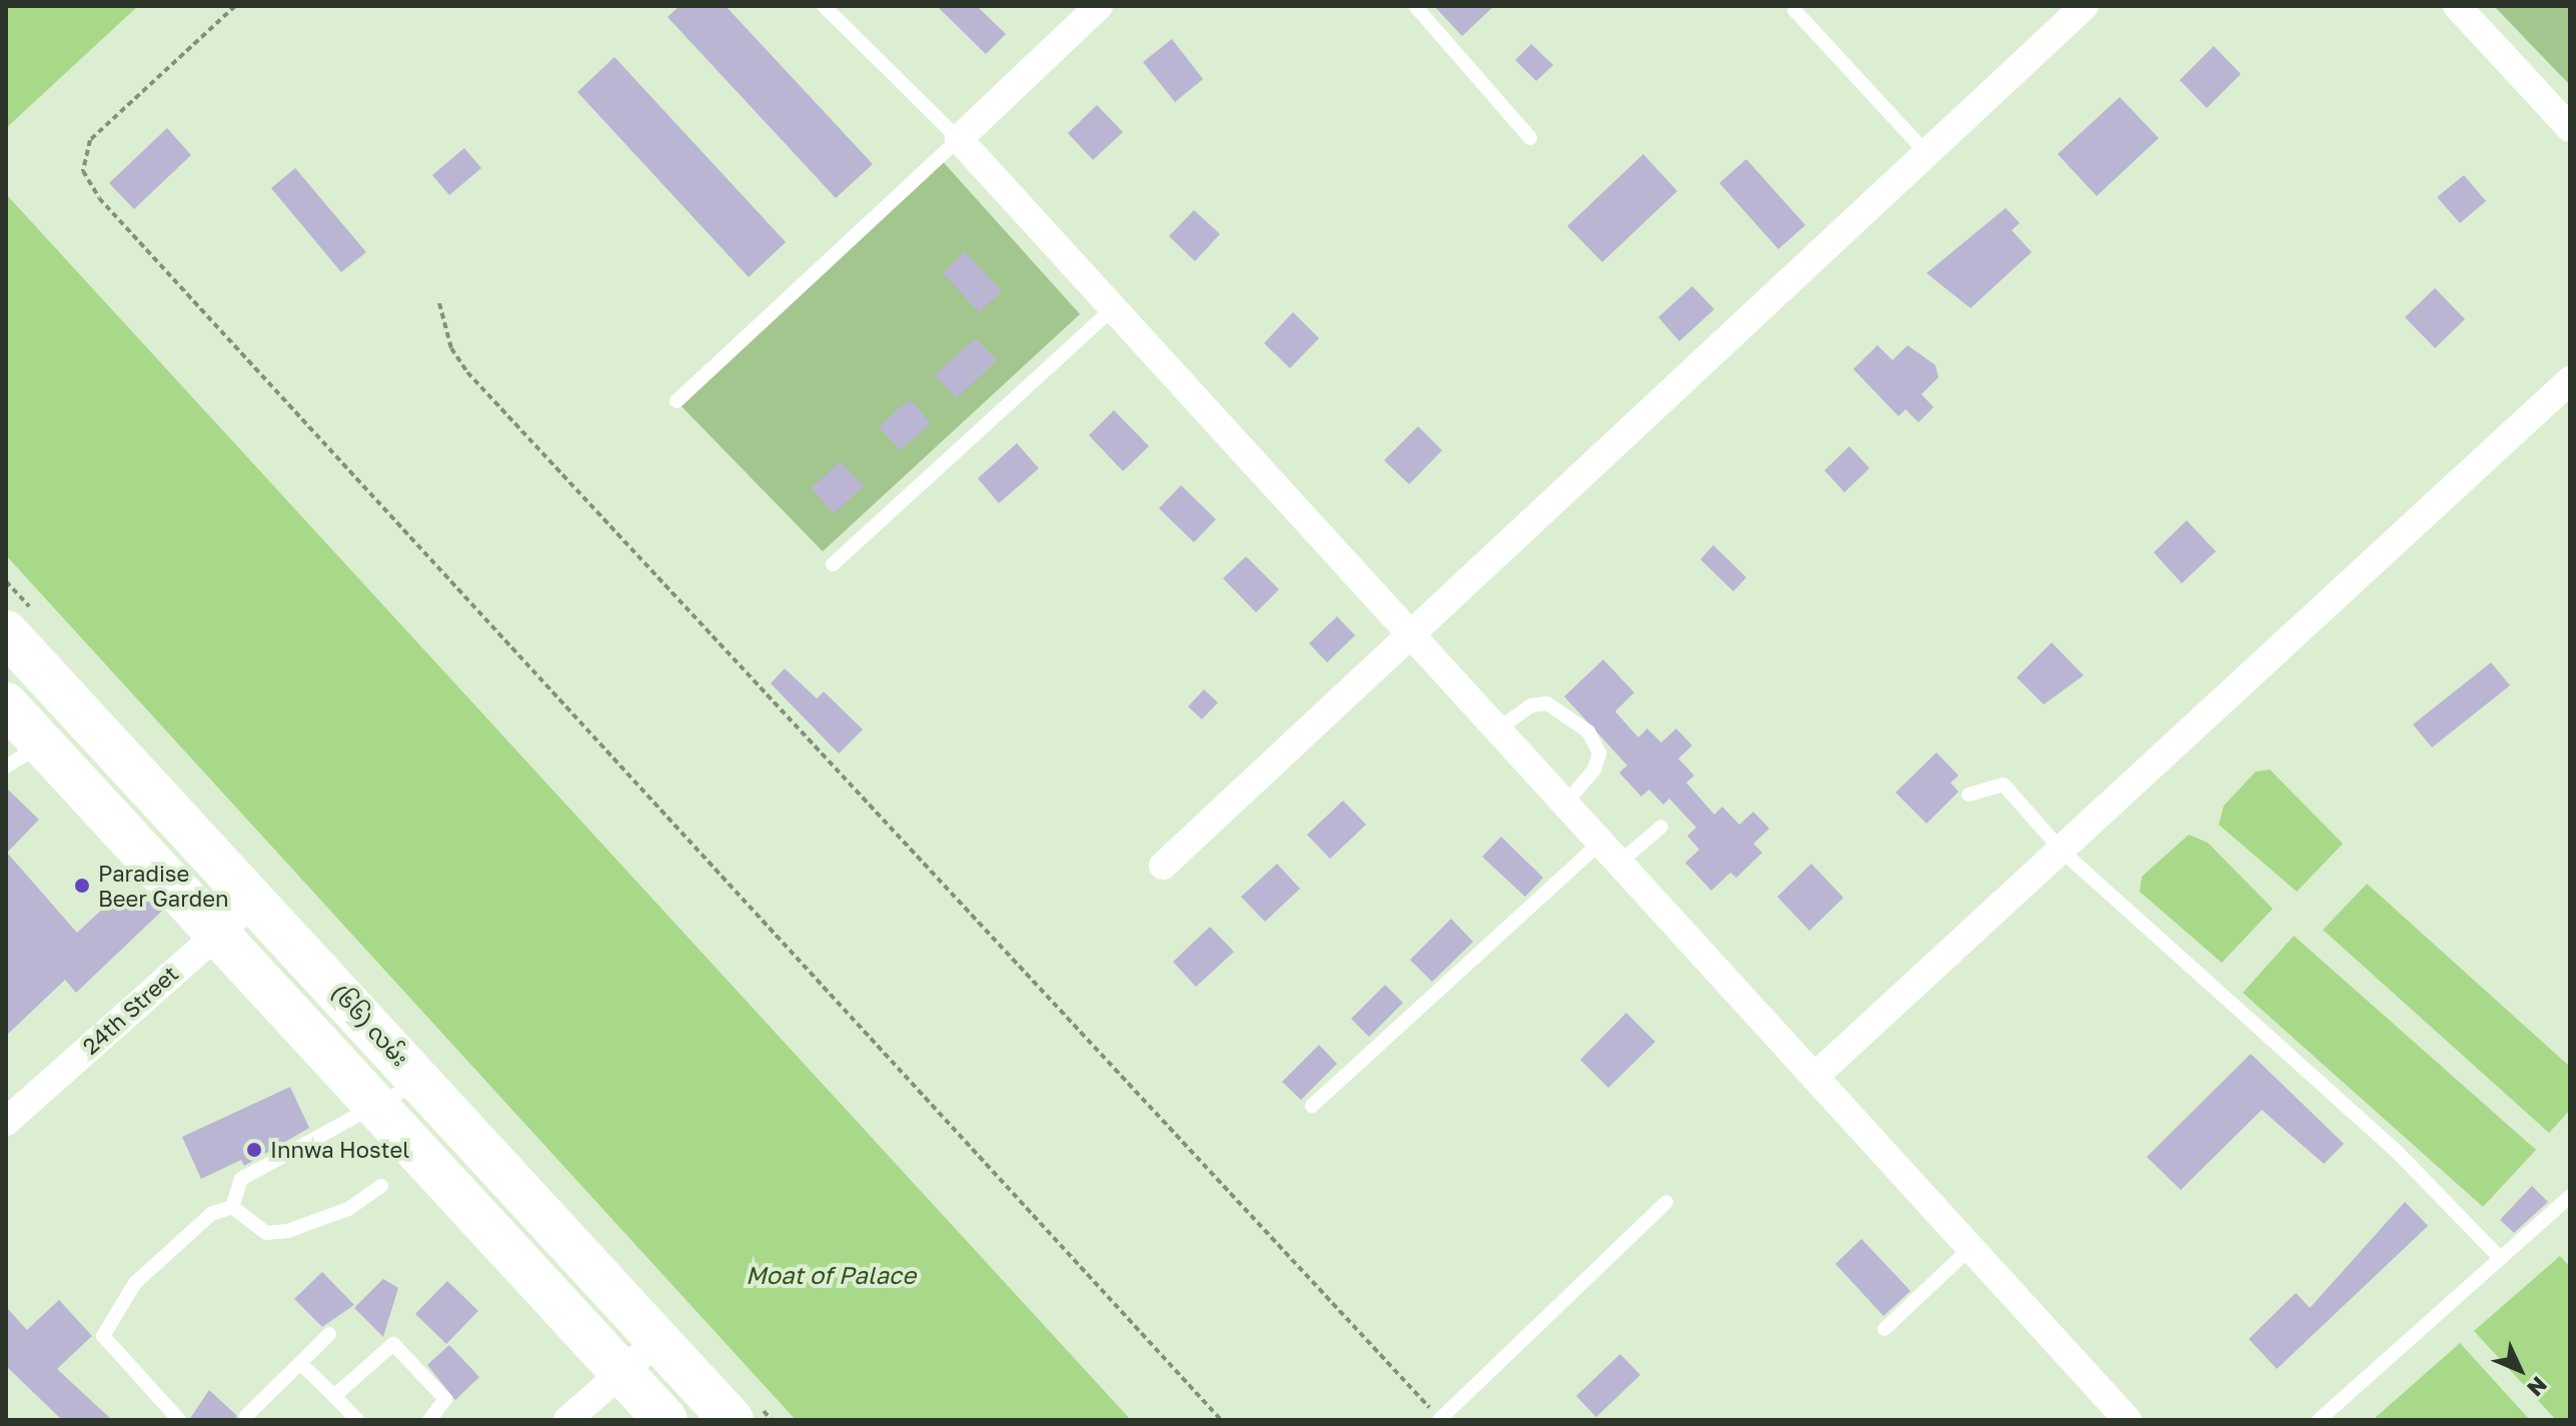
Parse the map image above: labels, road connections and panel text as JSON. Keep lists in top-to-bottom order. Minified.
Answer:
{"streets":{"main road":["(၆၆) လမ်း"],"street":["24th Street"]},"crossings":[["24th Street","(၆၆) လမ်း"]],"water":["Moat of Palace"],"places":["Paradise Beer Garden","Innwa Hostel"],"north":"bottom right"}
